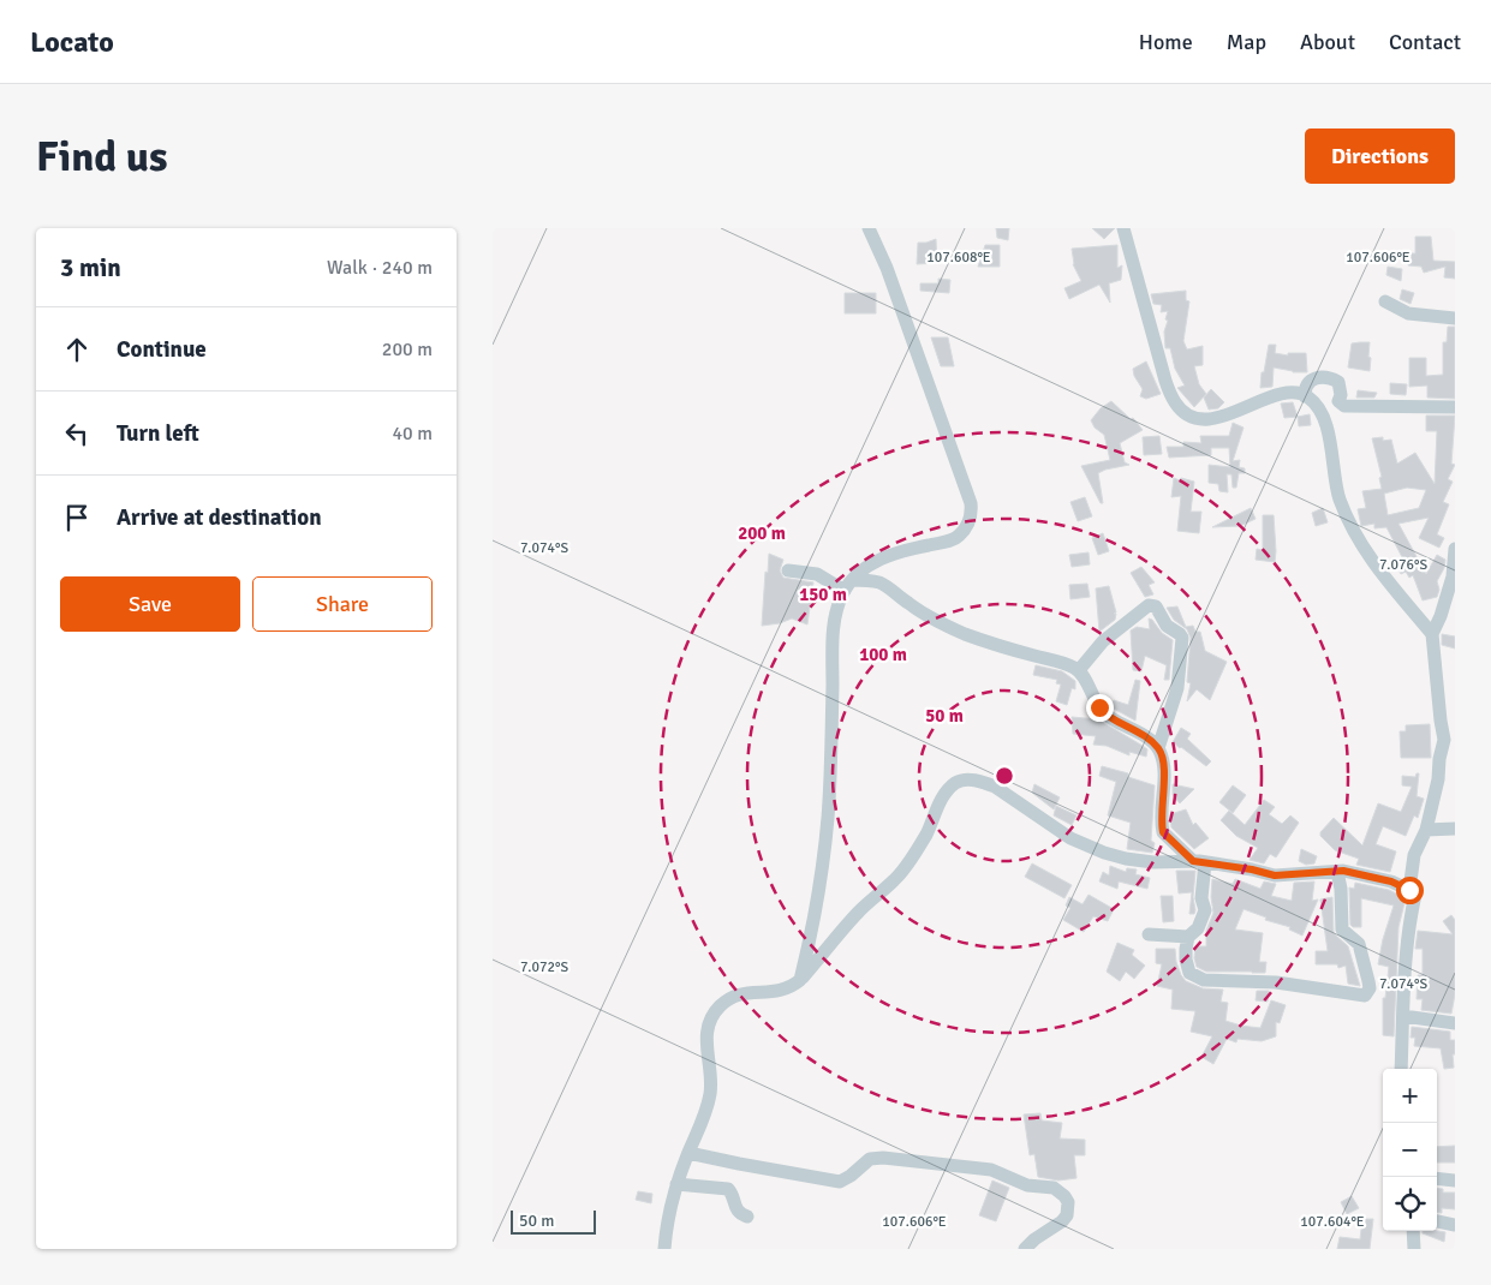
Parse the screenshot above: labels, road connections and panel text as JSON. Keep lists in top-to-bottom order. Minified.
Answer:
{"scale_bar":"50 m","page":{"header":"Locato","nav":["Home","Map","About","Contact"],"buttons":["Directions",["Save","Share"]],"title":"Find us","heading":["3 min","Walk · 240 m"],"list":[["Continue","200 m"],["Turn left","40 m"],"Arrive at destination"],"map_buttons":["+","−"],"scale":"50 m"},"coordinates":["107.608°E","107.606°E","7.074°S","7.076°S","7.072°S","107.604°E"],"rings":["200 m","150 m","100 m","50 m"]}
